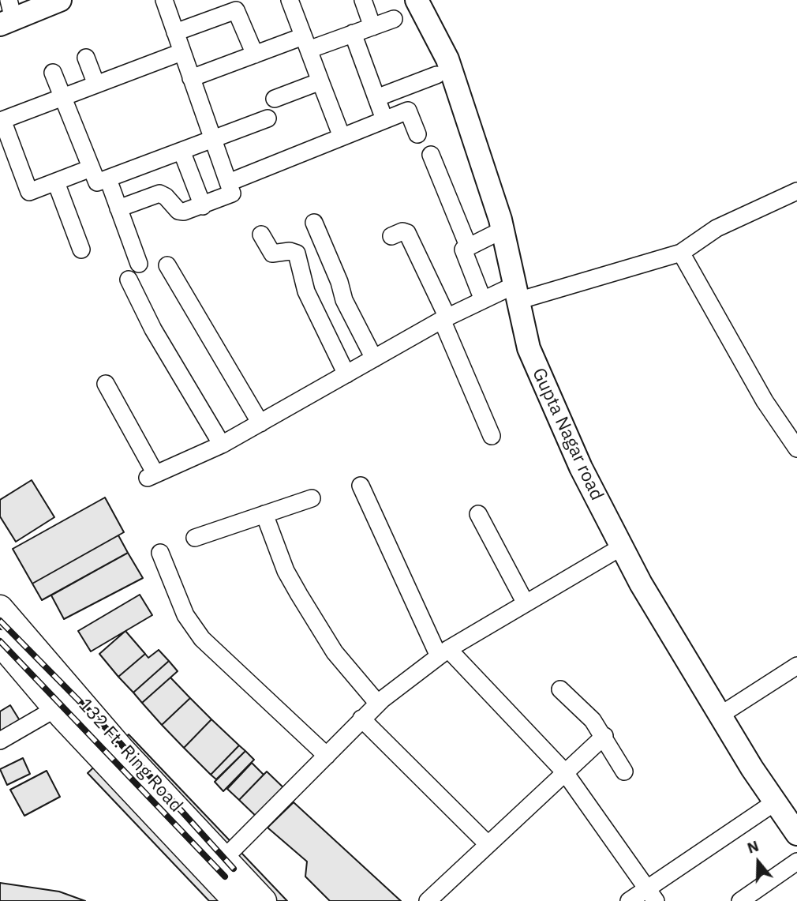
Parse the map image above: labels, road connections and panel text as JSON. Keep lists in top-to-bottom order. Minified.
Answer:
{"streets":{"main road":["132 Ft. Ring Road"],"street":["Gupta Nagar road"]},"north":"top"}
